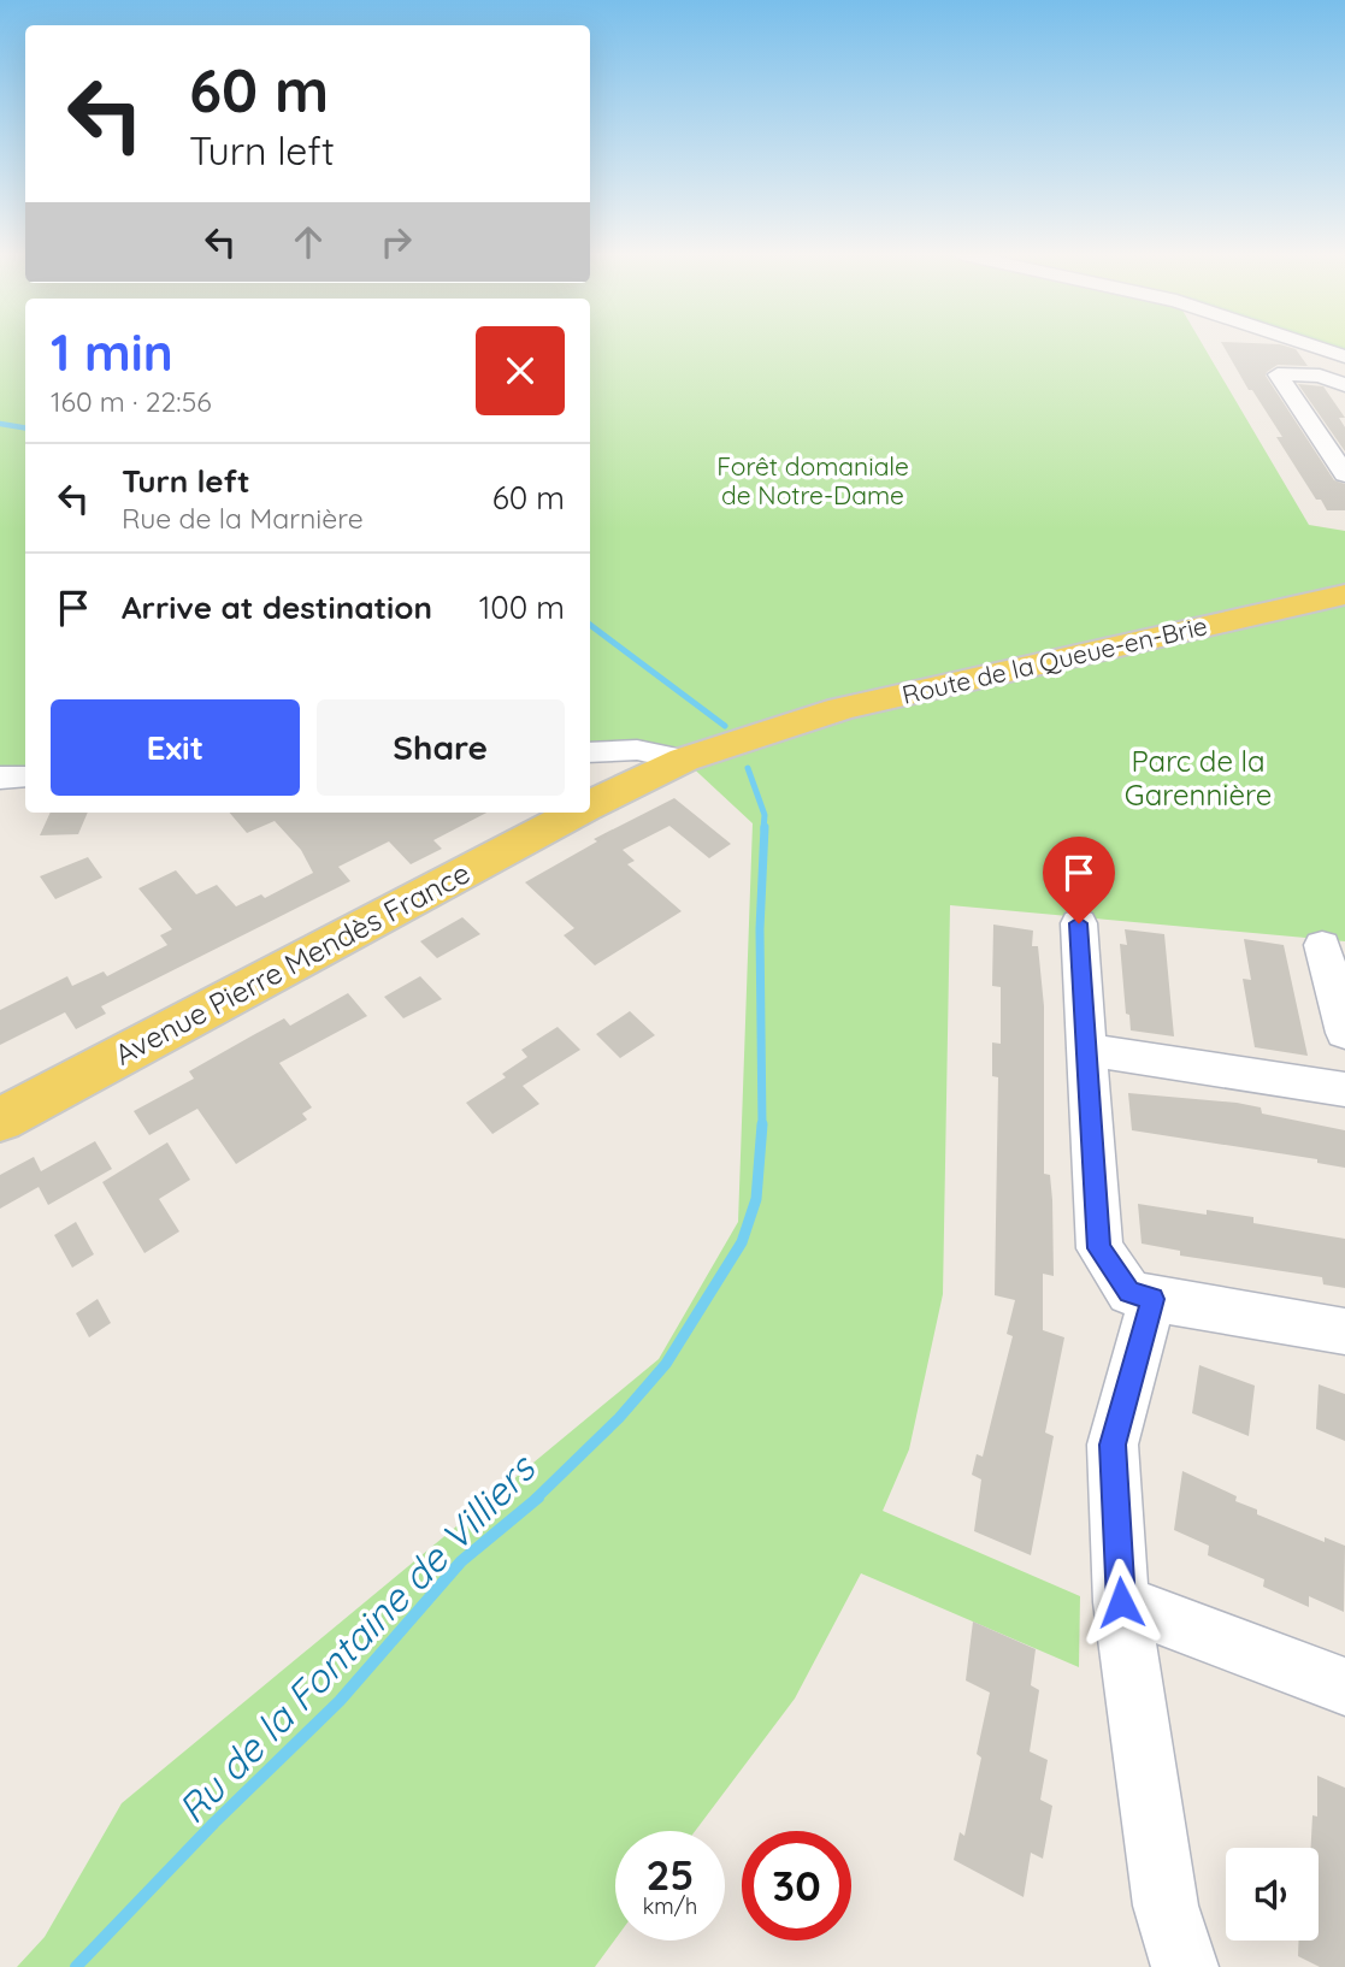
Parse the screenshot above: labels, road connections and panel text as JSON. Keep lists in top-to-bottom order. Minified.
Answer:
{"streets":{"main road":["Route de la Queue-en-Brie","Avenue Pierre Mendès France"]},"crossings":[["Route de la Queue-en-Brie","Avenue Pierre Mendès France"]],"water":["Ru de la Fontaine de Villiers"],"parks":["Forêt domaniale de Notre-Dame","Parc de la Garennière"],"page":{"turn":["60 m","Turn left"],"heading":["1 min","160 m · 22:56"],"list":[{"name":"Turn left","note":"Rue de la Marnière","value":"60 m"},{"name":"Arrive at destination","value":"100 m"}],"buttons":["Exit","Share"],"speed":"25 km/h","limit":"30"}}
